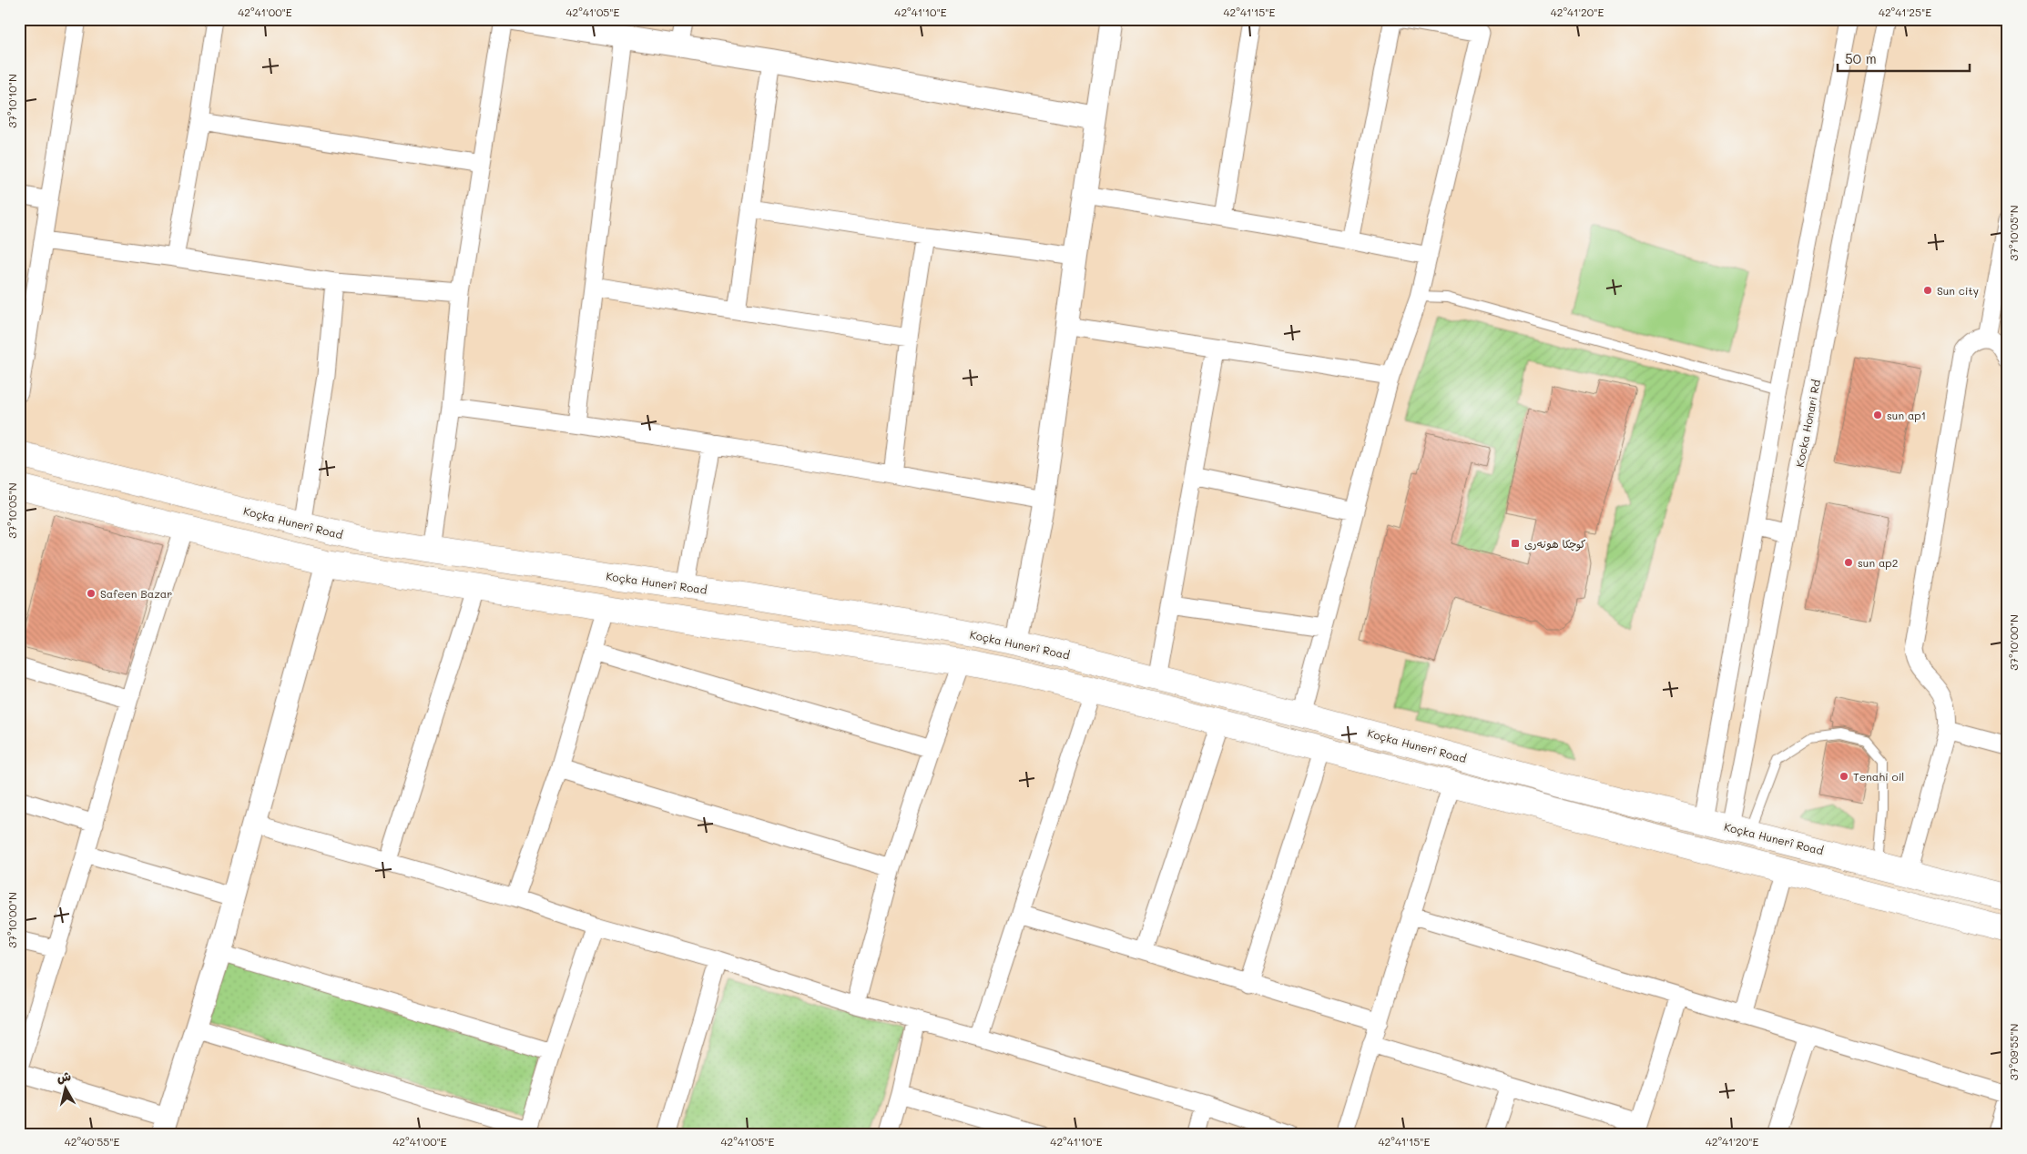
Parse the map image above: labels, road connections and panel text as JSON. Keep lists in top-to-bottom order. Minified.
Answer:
{"streets":{"main road":["Koçka Hunerî Road"],"street":["Kocka Honari Rd"]},"crossings":[["Kocka Honari Rd","Koçka Hunerî Road"]],"places":{"other":["Sun city","sun ap1","sun ap2","Safeen Bazar","Tenahi oil"],"transit":["كوچكا هونەری"]},"scale_bar":"50 m","north":"top","coordinates":["42°41'00\"E","42°41'05\"E","42°41'10\"E","42°41'15\"E","42°41'20\"E","42°41'25\"E","37°10'10\"N","37°10'05\"N","37°10'00\"N","37°09'55\"N","42°40'55\"E"]}
